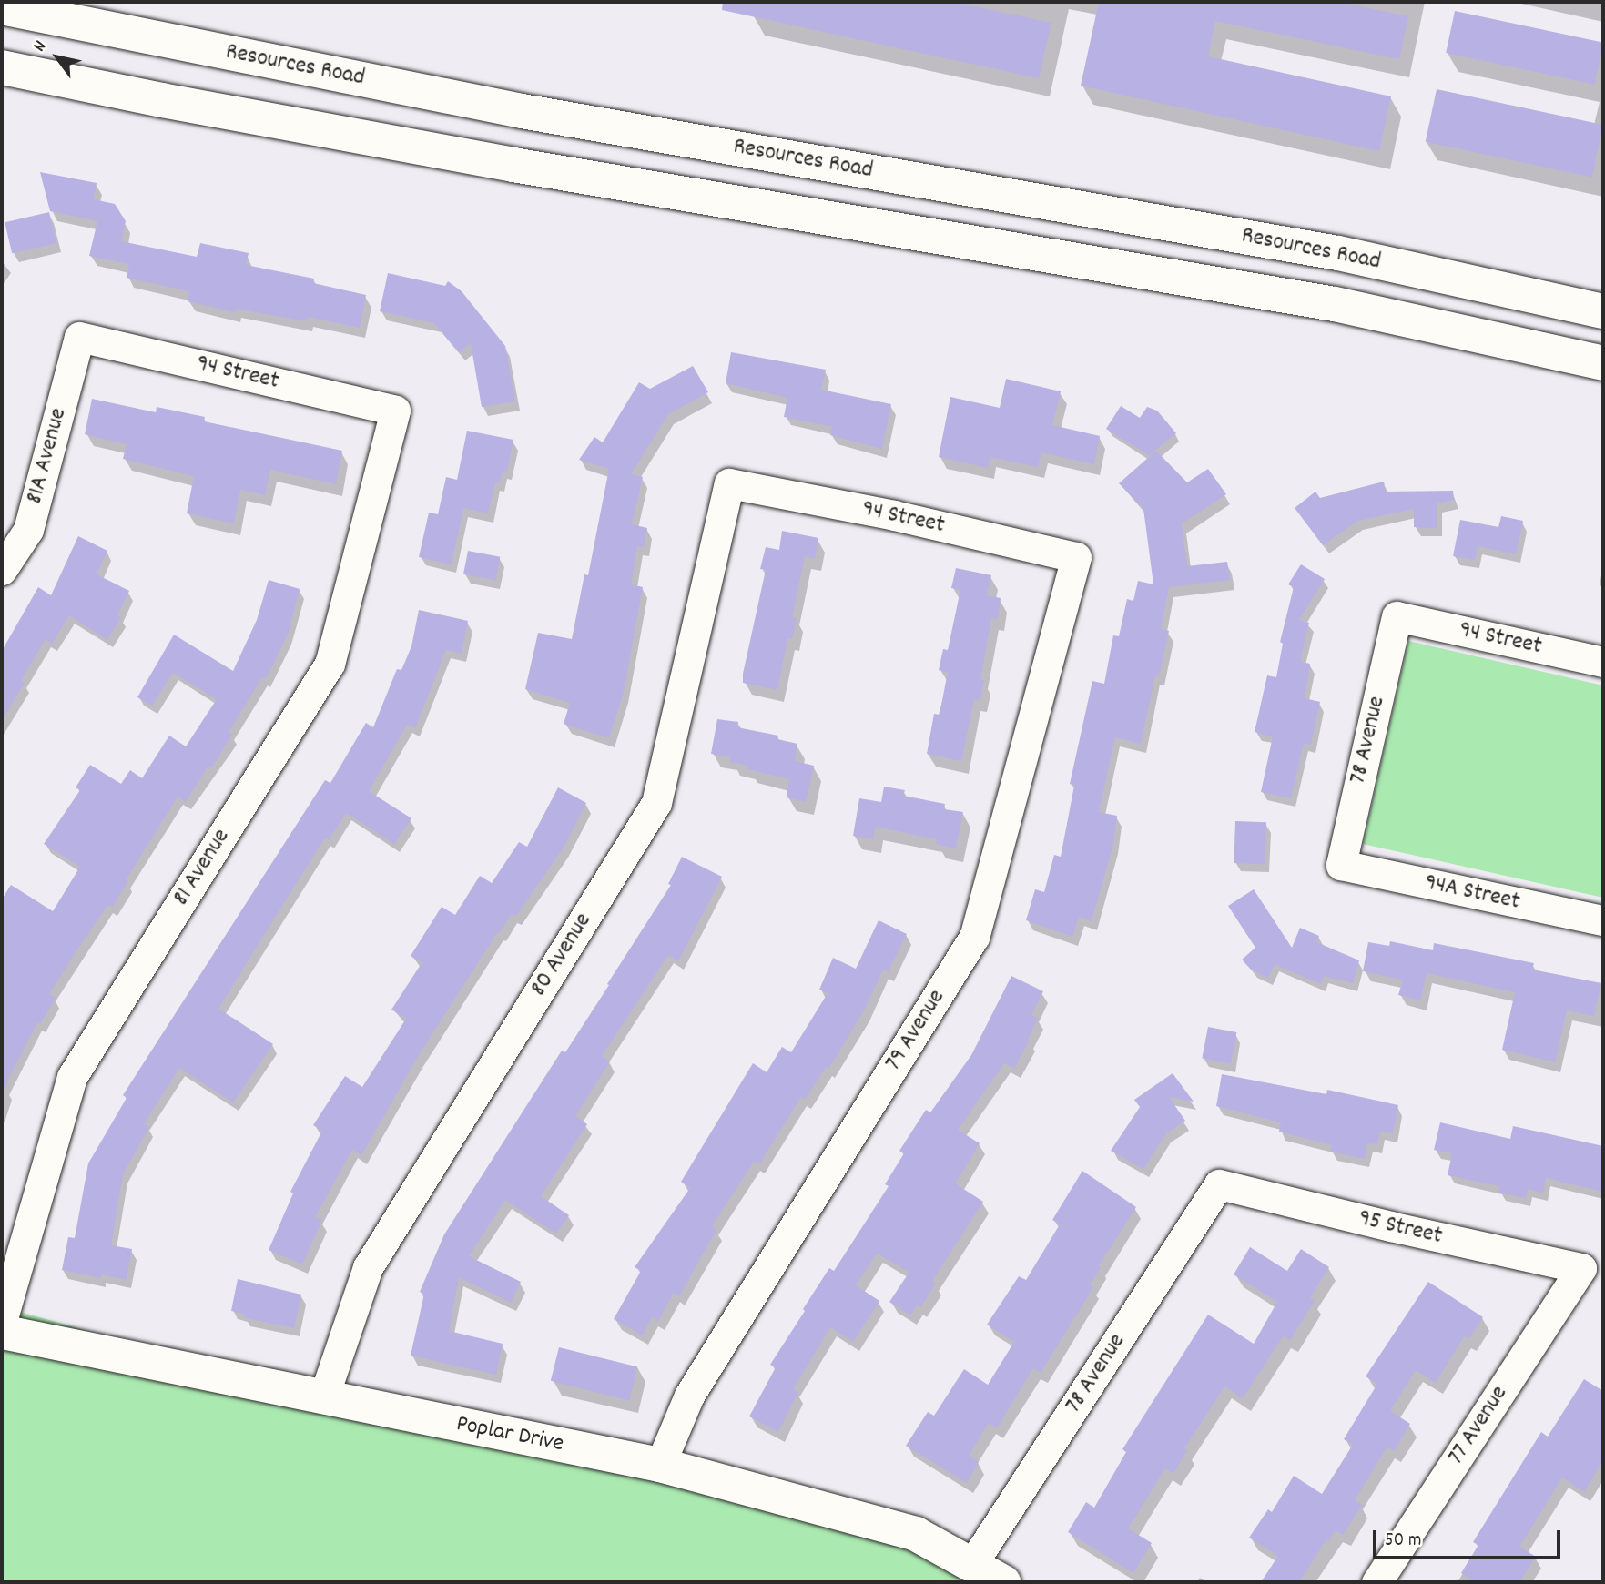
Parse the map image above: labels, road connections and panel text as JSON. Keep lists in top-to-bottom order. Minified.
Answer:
{"streets":{"main road":["Resources Road","Poplar Drive"],"street":["94 Street","81A Avenue","78 Avenue","81 Avenue","94A Street","80 Avenue","79 Avenue","95 Street","77 Avenue"]},"crossings":[["94 Street","81A Avenue"],["94 Street","78 Avenue"],["94 Street","81 Avenue"],["94 Street","80 Avenue"],["94 Street","79 Avenue"],["78 Avenue","94A Street"],["78 Avenue","95 Street"],["78 Avenue","Poplar Drive"],["80 Avenue","Poplar Drive"],["79 Avenue","Poplar Drive"],["95 Street","77 Avenue"]],"scale_bar":"50 m","north":"top left"}
